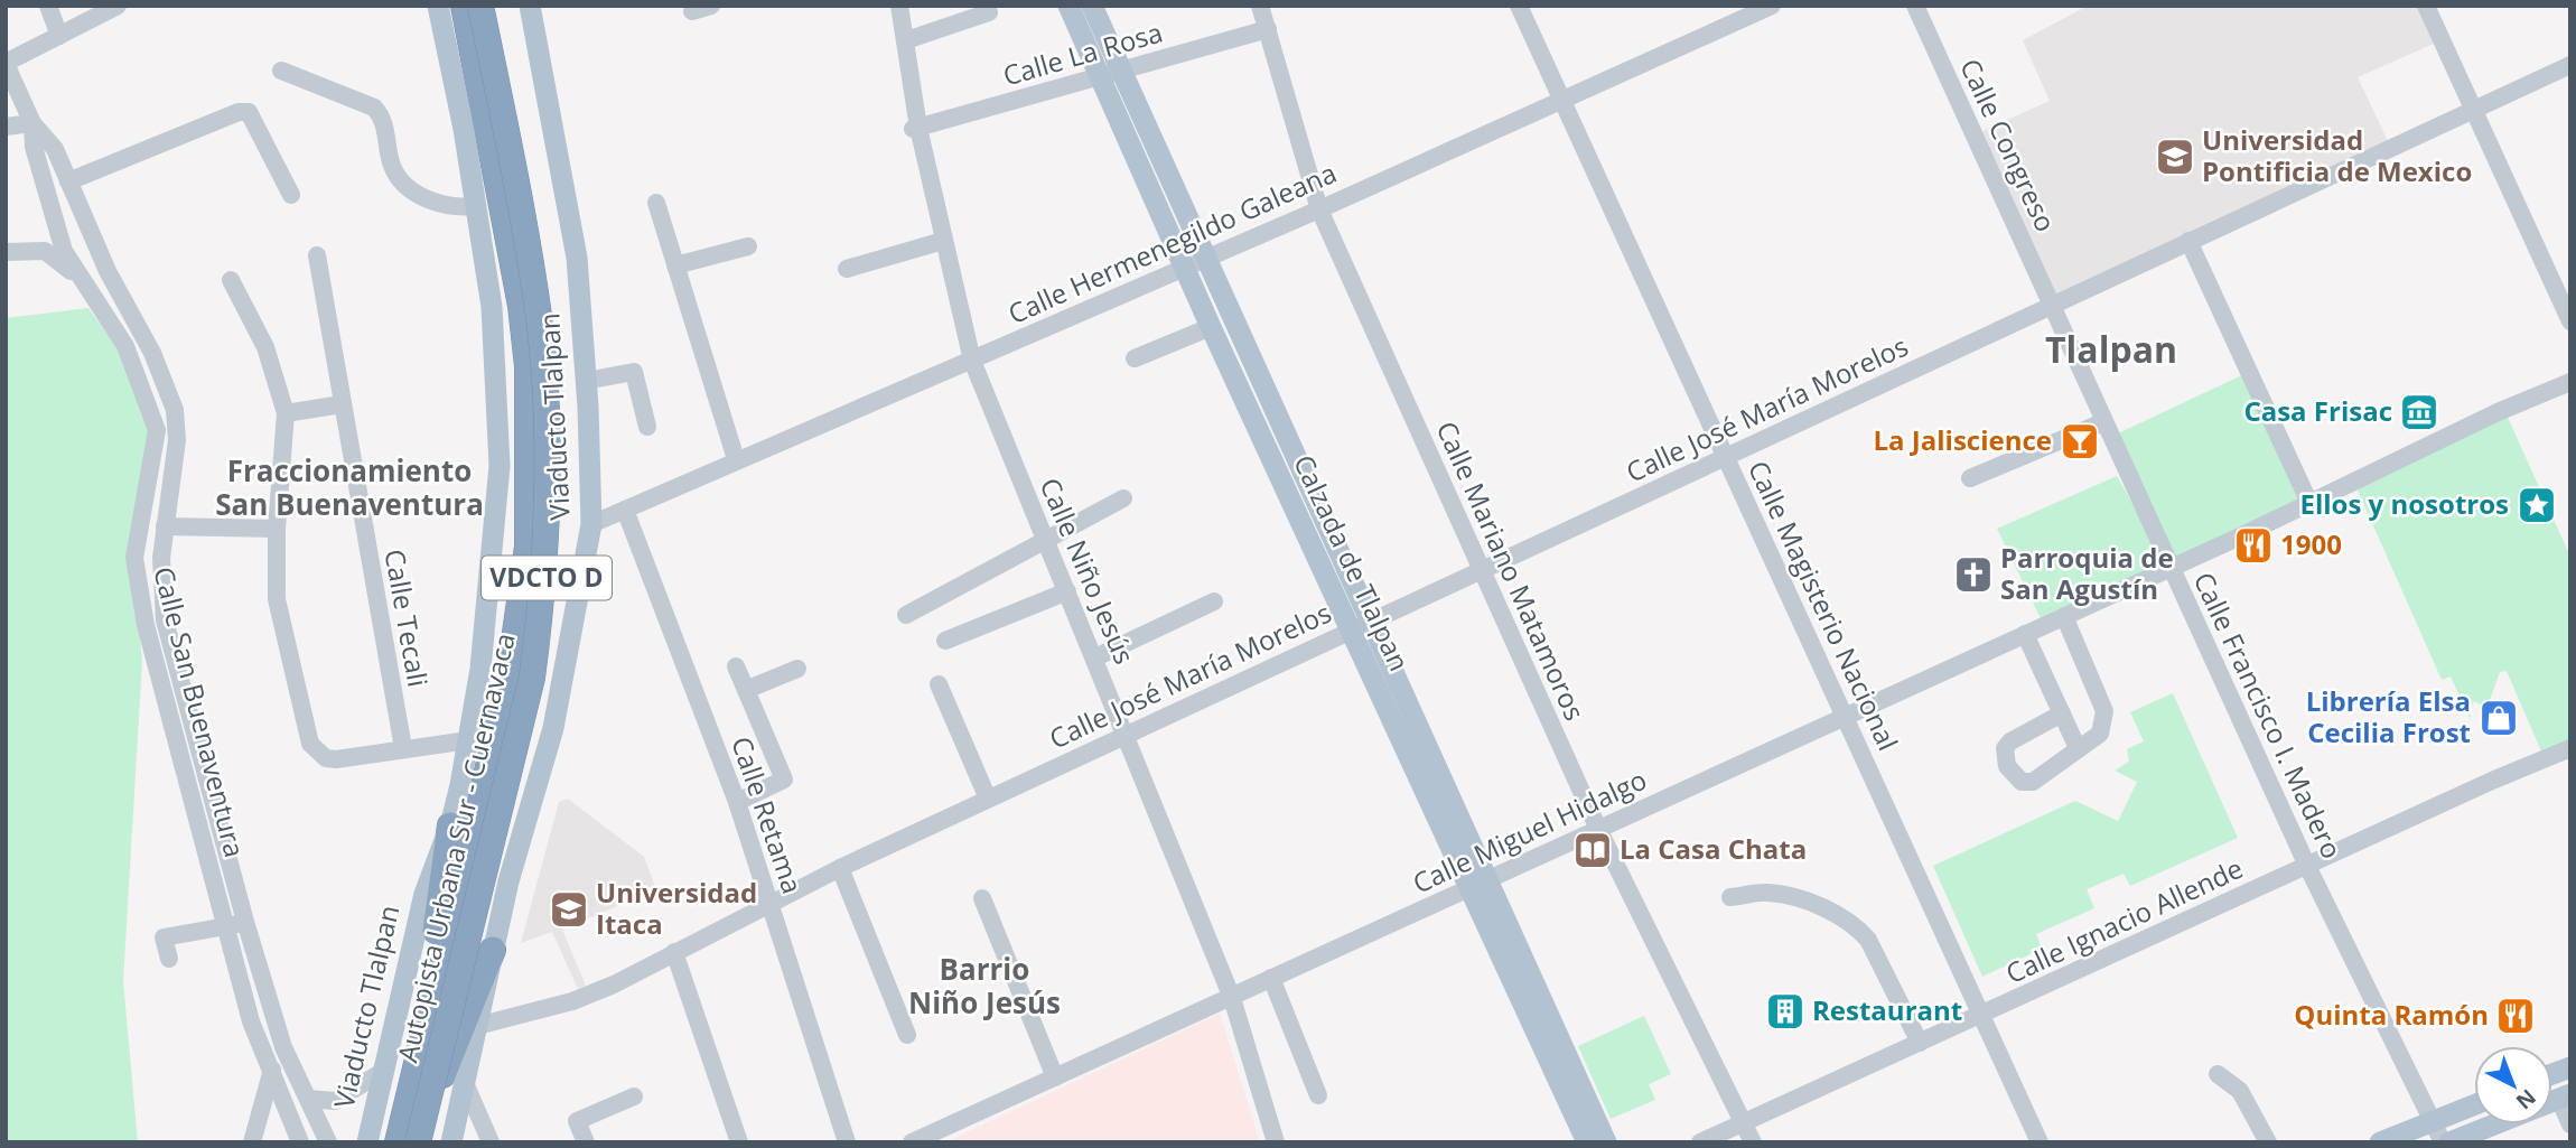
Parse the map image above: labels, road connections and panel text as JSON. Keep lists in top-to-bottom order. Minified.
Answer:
{"streets":{"highway":["Viaducto Tlalpan","VDCTO D","Autopista Urbana Sur - Cuernavaca"],"main road":["Calzada de Tlalpan"],"street":["Calle La Rosa","Calle Congreso","Calle Hermenegildo Galeana","Calle José María Morelos","Calle Niño Jesús","Calle Mariano Matamoros","Calle Magisterio Nacional","Calle Tecali","Calle San Buenaventura","Calle Francisco I. Madero","Calle Retama","Calle Miguel Hidalgo","Calle Ignacio Allende"]},"crossings":[["Calle La Rosa","Calzada de Tlalpan"],["Calle La Rosa","Calle Niño Jesús"],["Calle La Rosa","Calle Mariano Matamoros"],["Calle Congreso","Calle José María Morelos"],["Calle Congreso","Calle Francisco I. Madero"],["Calle Hermenegildo Galeana","Viaducto Tlalpan"],["Calle Hermenegildo Galeana","Calzada de Tlalpan"],["Calle Hermenegildo Galeana","Calle Niño Jesús"],["Calle Hermenegildo Galeana","Calle Mariano Matamoros"],["Calle Hermenegildo Galeana","Calle Magisterio Nacional"],["Calle Hermenegildo Galeana","Calle Retama"],["Calle José María Morelos","Viaducto Tlalpan"],["Calle José María Morelos","Calzada de Tlalpan"],["Calle José María Morelos","Calle Niño Jesús"],["Calle José María Morelos","Calle Mariano Matamoros"],["Calle José María Morelos","Calle Magisterio Nacional"],["Calle José María Morelos","Calle Francisco I. Madero"],["Calle José María Morelos","Calle Retama"],["Viaducto Tlalpan","Autopista Urbana Sur - Cuernavaca"],["Calzada de Tlalpan","Calle Miguel Hidalgo"],["Calle Niño Jesús","Calle Miguel Hidalgo"],["Calle Mariano Matamoros","Calle Miguel Hidalgo"],["Calle Mariano Matamoros","Calle Ignacio Allende"],["Calle Magisterio Nacional","Calle Miguel Hidalgo"],["Calle Magisterio Nacional","Calle Ignacio Allende"],["Calle Francisco I. Madero","Calle Miguel Hidalgo"],["Calle Francisco I. Madero","Calle Ignacio Allende"]],"districts":["Tlalpan","Fraccionamiento San Buenaventura","Barrio Niño Jesús"],"places":{"school or university":["Universidad Pontificia de Mexico","Universidad Itaca"],"museum":["Casa Frisac"],"bar":["La Jaliscience"],"place":["Ellos y nosotros"],"restaurant":["1900","Quinta Ramón"],"church":["Parroquia de San Agustín"],"shop":["Librería Elsa Cecilia Frost"],"library":["La Casa Chata"],"building":["Restaurant"]},"north":"bottom right"}
